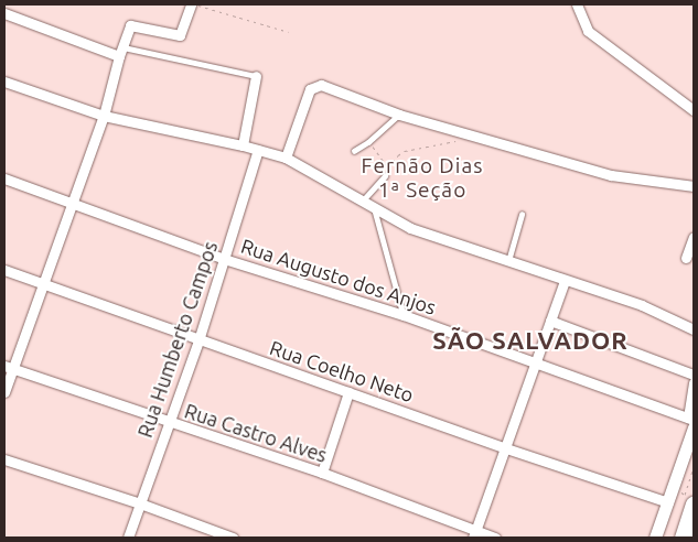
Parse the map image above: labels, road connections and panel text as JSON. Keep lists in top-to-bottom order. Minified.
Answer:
{"streets":{"street":["Rua Augusto dos Anjos","Rua Humberto Campos","Rua Coelho Neto","Rua Castro Alves"]},"crossings":[["Rua Augusto dos Anjos","Rua Humberto Campos"],["Rua Humberto Campos","Rua Coelho Neto"],["Rua Humberto Campos","Rua Castro Alves"]],"districts":["Fernão Dias 1ª Seção","SÃO SALVADOR"]}
